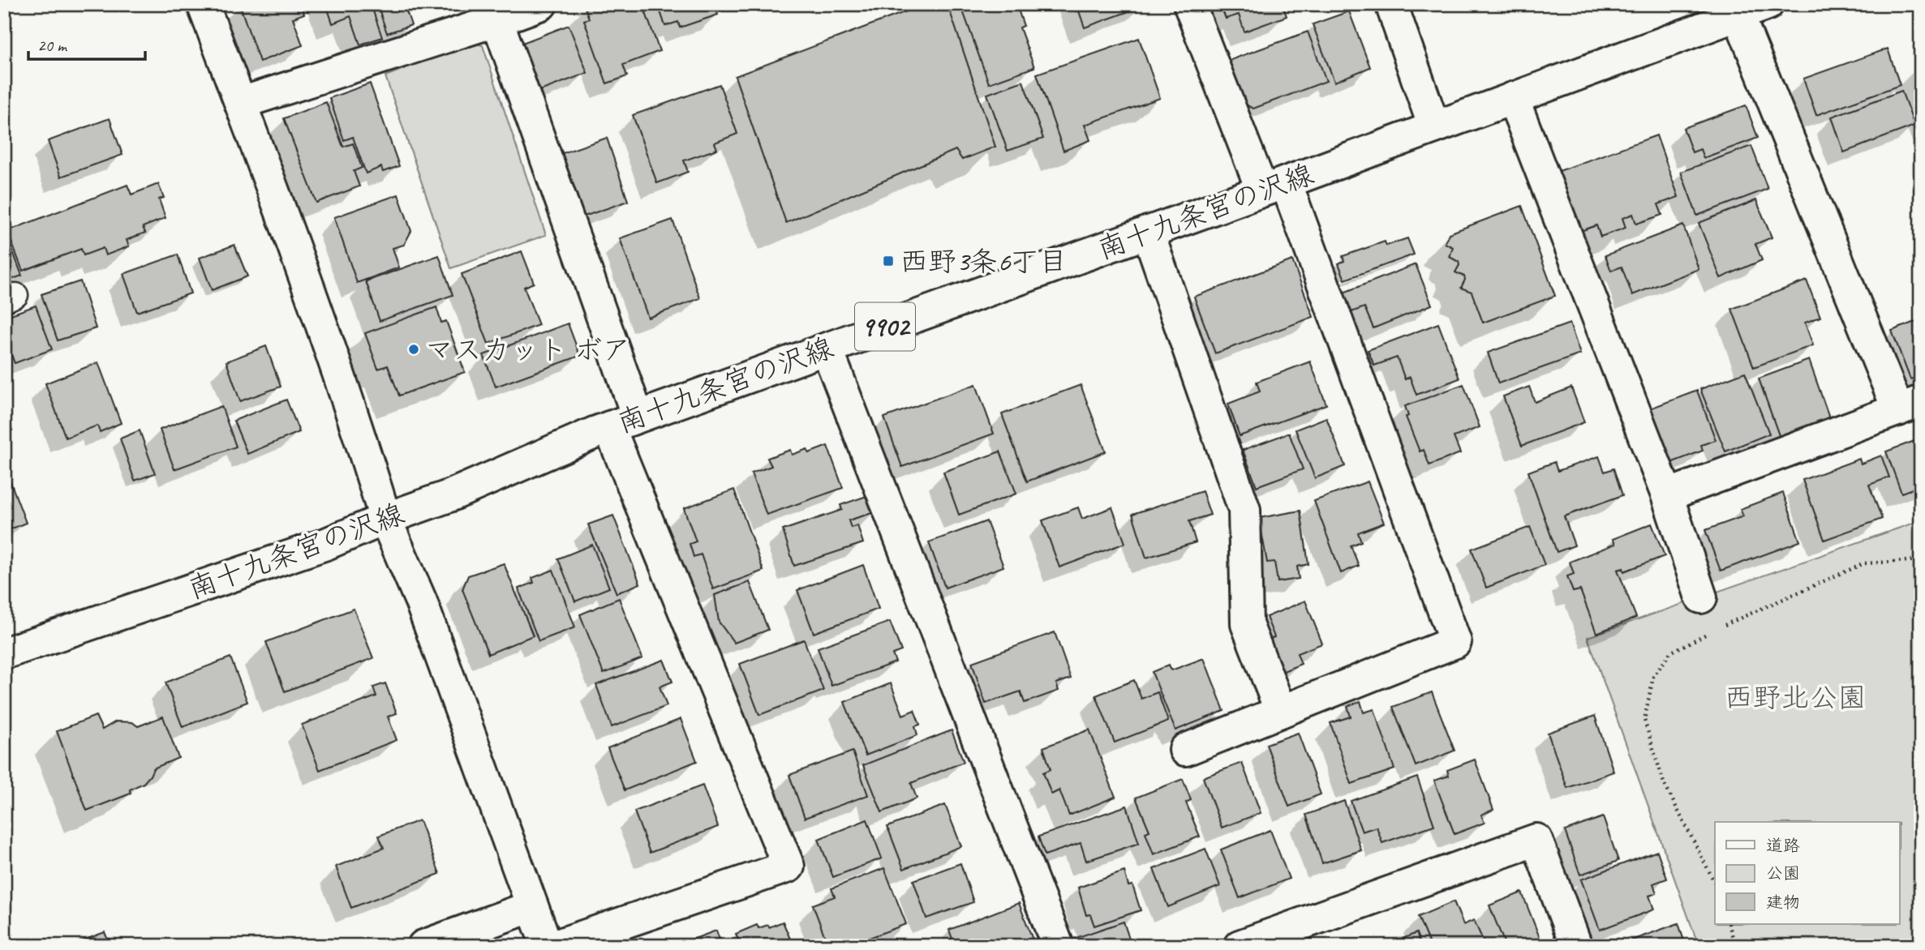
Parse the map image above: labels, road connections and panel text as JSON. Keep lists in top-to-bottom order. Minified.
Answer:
{"streets":{"street":["南十九条宮の沢線","9902"]},"parks":["西野北公園"],"places":{"transit":["西野3条6丁目"],"other":["マスカット ボア"]},"legend":["道路","公園","建物"],"scale_bar":"20 m"}
